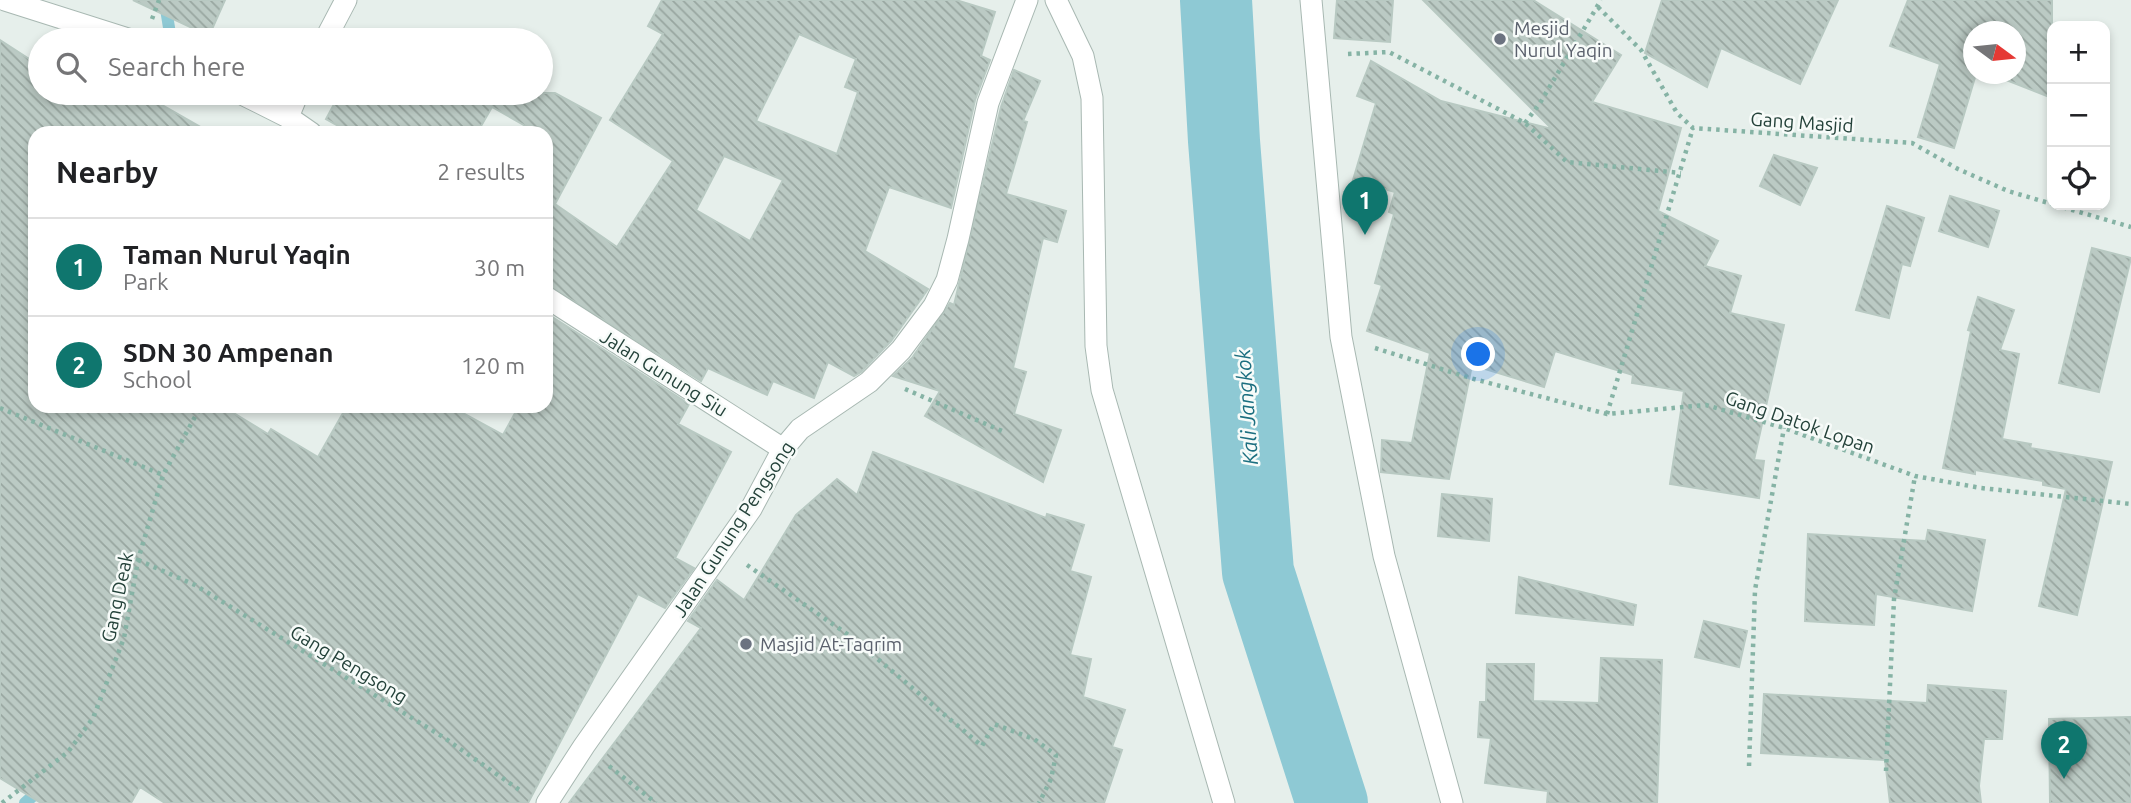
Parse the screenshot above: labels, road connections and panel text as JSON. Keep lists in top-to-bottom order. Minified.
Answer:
{"streets":{"street":["Jalan Gunung Siu","Jalan Gunung Pengsong"],"path":["Gang Masjid","Gang Datok Lopan","Gang Deak","Gang Pengsong"]},"crossings":[["Jalan Gunung Siu","Jalan Gunung Pengsong"],["Jalan Gunung Pengsong","Gang Pengsong"],["Gang Deak","Gang Pengsong"]],"water":["Kali Jangkok"],"places":["Mesjid Nurul Yaqin","Masjid At-Taqrim"],"north":"right","page":{"map_buttons":["+","−"],"search":"Search here","heading":["Nearby","2 results"],"pins":["1","2"],"list":[{"mark":"1","name":"Taman Nurul Yaqin","note":"Park","value":"30 m"},{"mark":"2","name":"SDN 30 Ampenan","note":"School","value":"120 m"}]}}
